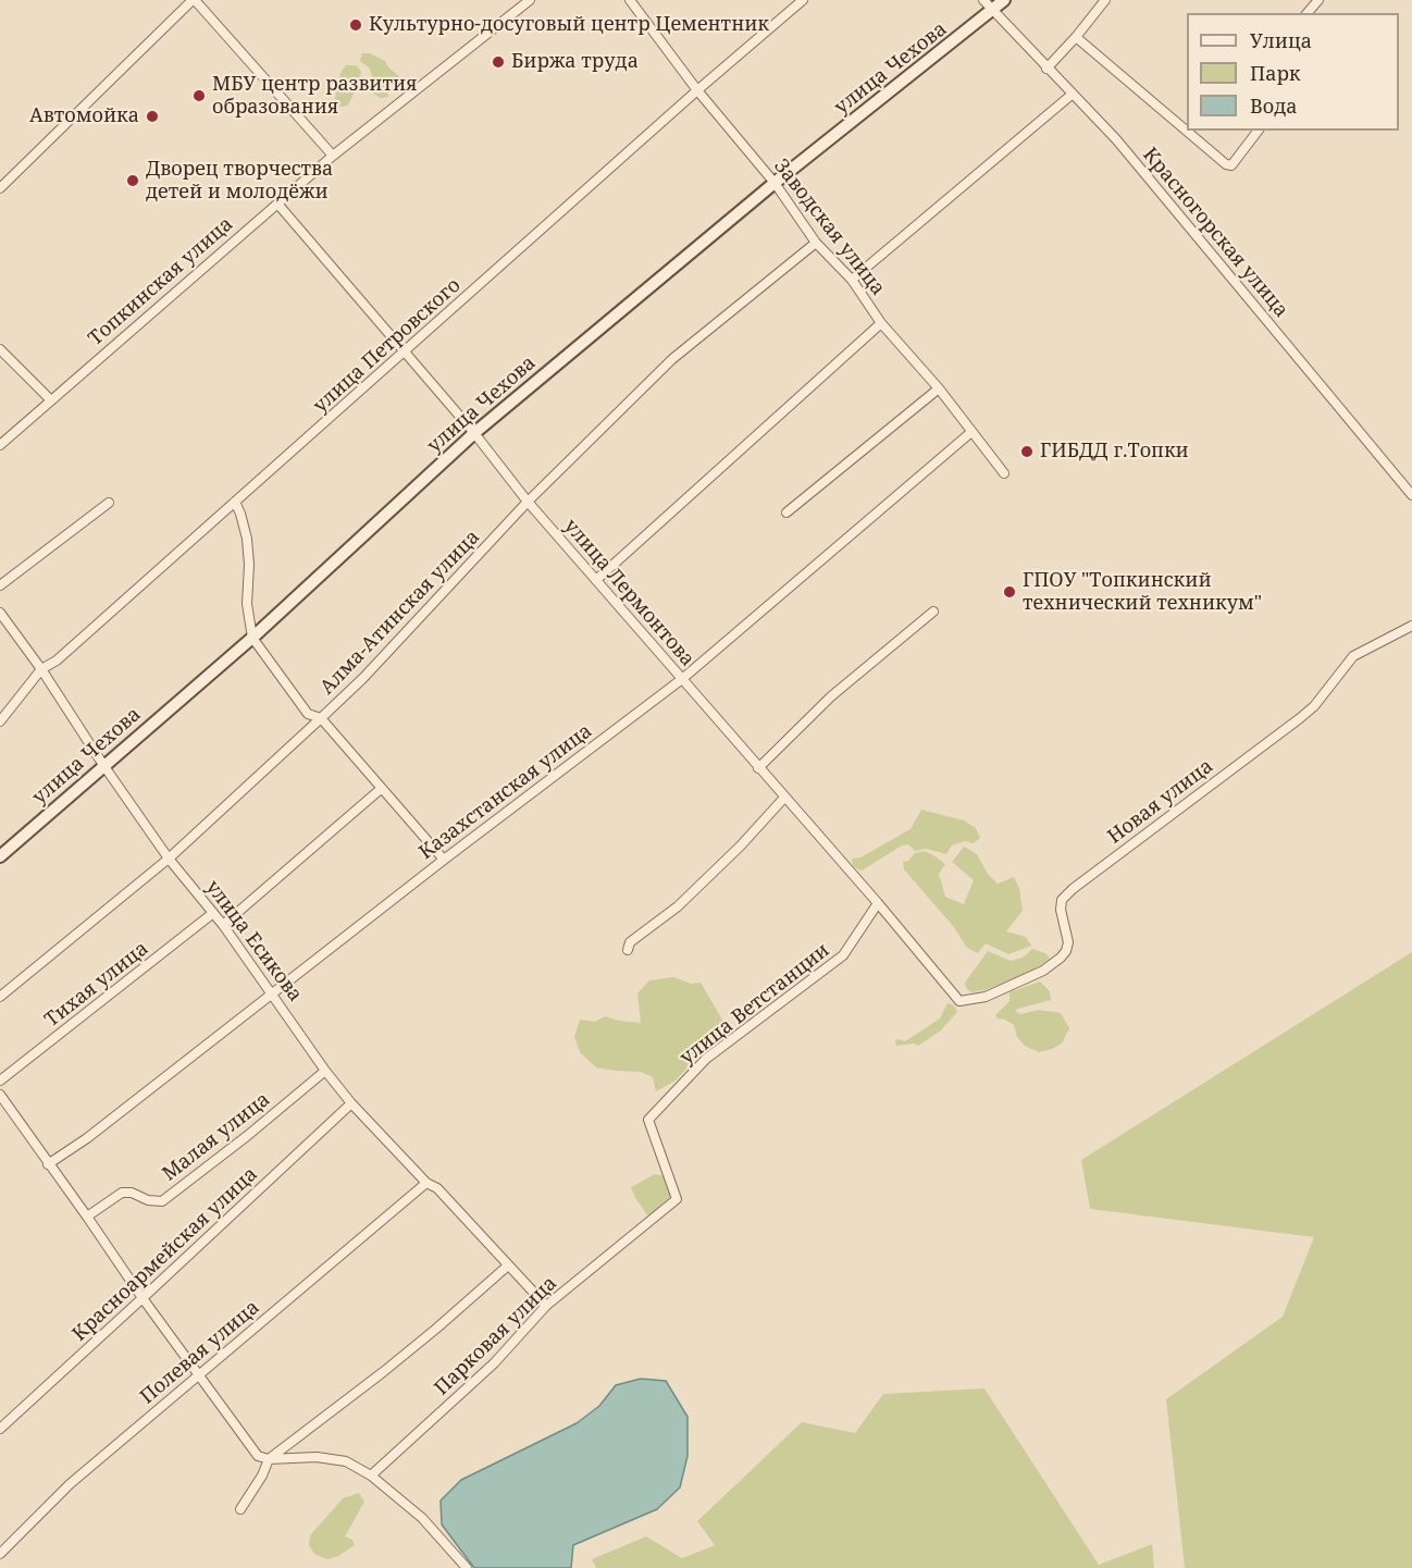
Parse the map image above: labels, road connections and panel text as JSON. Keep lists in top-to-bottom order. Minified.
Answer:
{"streets":{"street":["улица Чехова","Заводская улица","Красногорская улица","Топкинская улица","улица Петровского","улица Лермонтова","Алма-Атинская улица","Казахстанская улица","Новая улица","улица Есикова","Тихая улица","улица Ветстанции","Малая улица","Красноармейская улица","Парковая улица","Полевая улица"]},"crossings":[["улица Чехова","Заводская улица"],["улица Чехова","Красногорская улица"],["улица Чехова","улица Лермонтова"],["улица Чехова","улица Есикова"],["Заводская улица","улица Петровского"],["Заводская улица","Алма-Атинская улица"],["Заводская улица","Казахстанская улица"],["Топкинская улица","улица Лермонтова"],["улица Петровского","улица Лермонтова"],["улица Петровского","улица Есикова"],["улица Лермонтова","Алма-Атинская улица"],["улица Лермонтова","Казахстанская улица"],["улица Лермонтова","Новая улица"],["улица Лермонтова","улица Ветстанции"],["Алма-Атинская улица","улица Есикова"],["Казахстанская улица","улица Есикова"],["улица Есикова","Тихая улица"],["улица Есикова","Малая улица"],["улица Есикова","Красноармейская улица"],["улица Есикова","Парковая улица"],["улица Есикова","Полевая улица"],["улица Ветстанции","Парковая улица"]],"places":["Культурно-досуговый центр Цементник","Биржа труда","МБУ центр развития образования","Автомойка","Дворец творчества детей и молодёжи","ГИБДД г.Топки","ГПОУ \"Топкинский технический техникум\""],"legend":["Улица","Парк","Вода"]}
